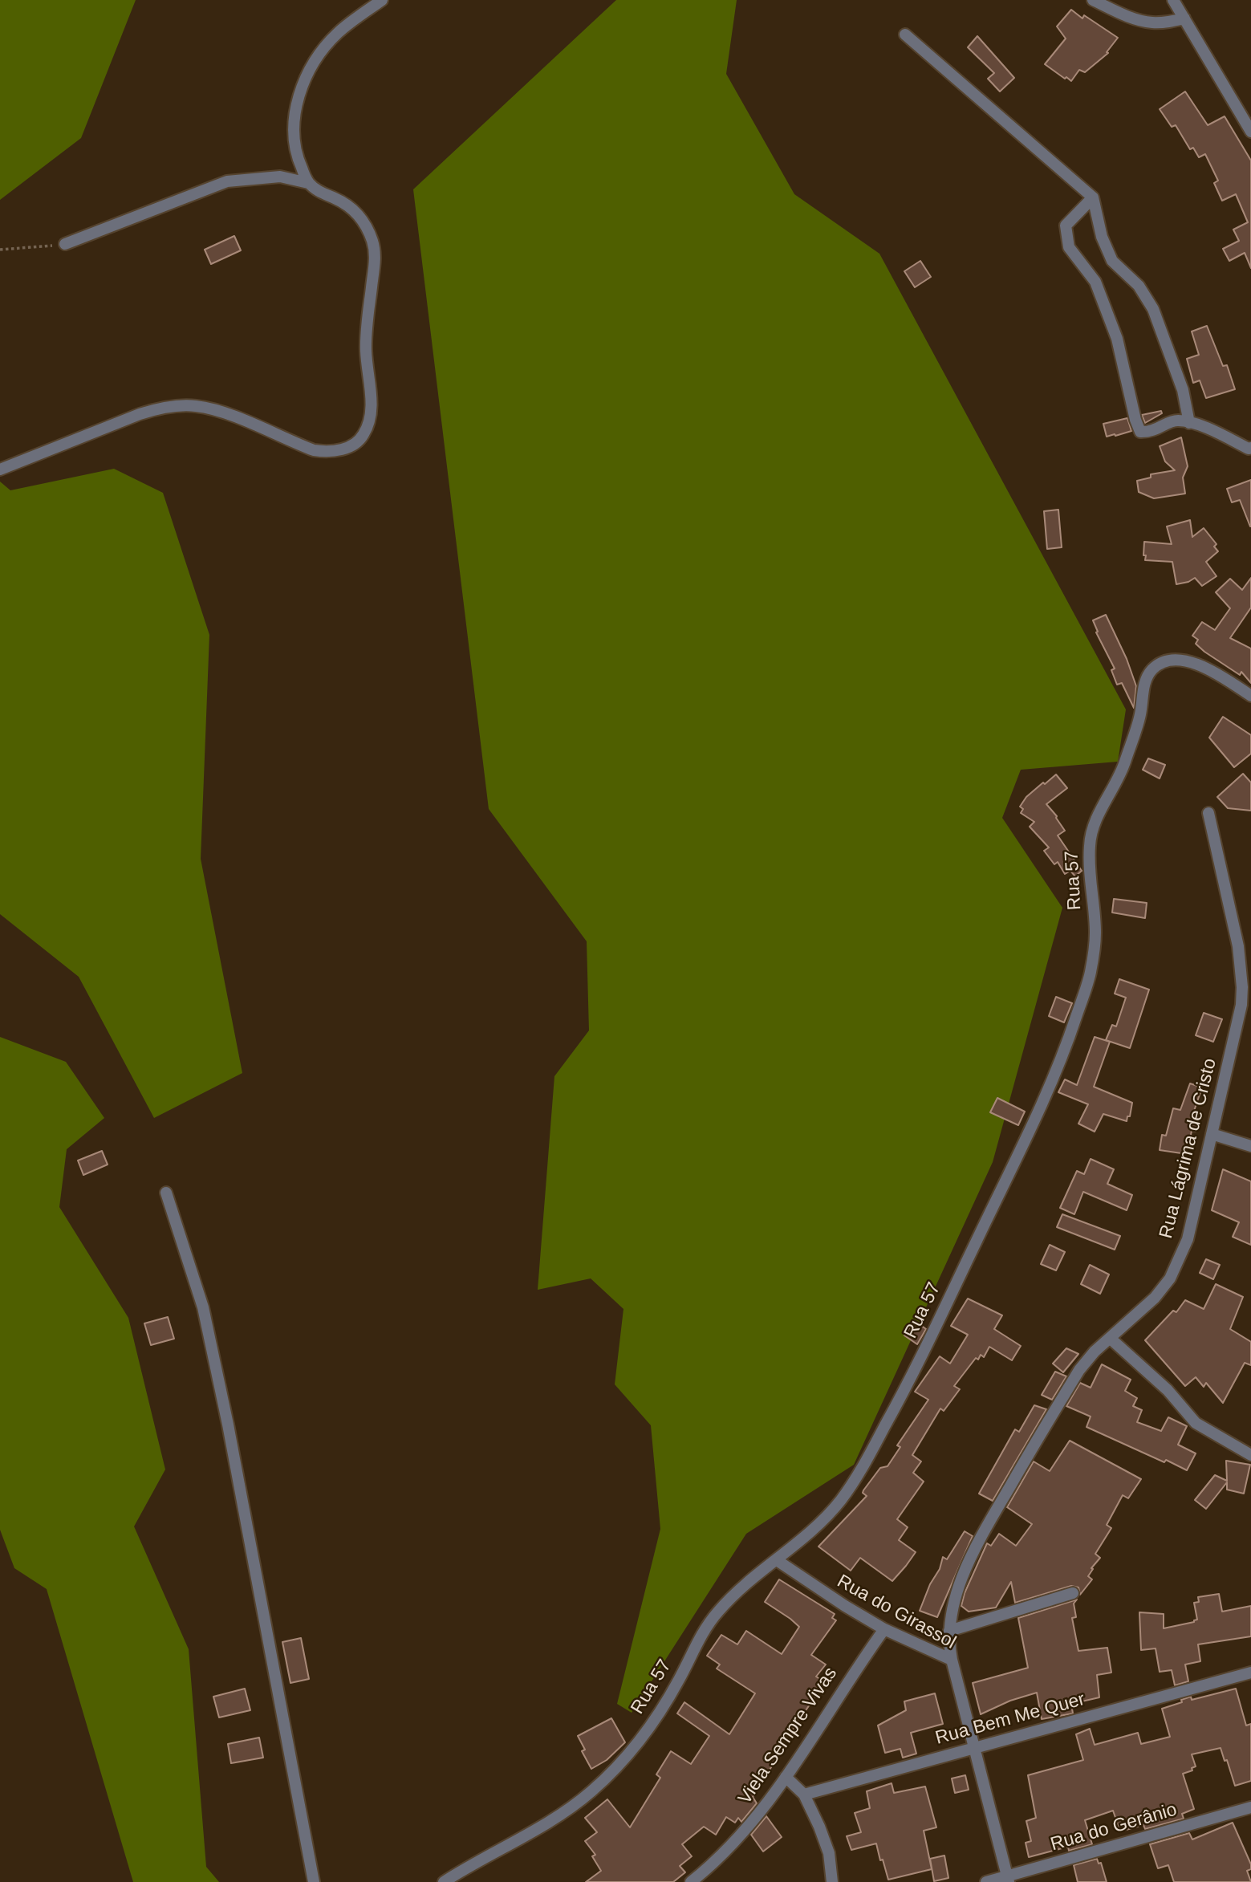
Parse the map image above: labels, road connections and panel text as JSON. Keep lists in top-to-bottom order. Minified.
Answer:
{"streets":{"street":["Rua 57","Rua Lágrima de Cristo","Rua do Girassol","Rua Bem Me Quer","Viela Sempre Vivas","Rua do Gerânio"]},"crossings":[["Rua 57","Rua do Girassol"],["Rua Lágrima de Cristo","Rua do Girassol"],["Rua do Girassol","Rua Bem Me Quer"],["Rua do Girassol","Viela Sempre Vivas"],["Rua do Girassol","Rua do Gerânio"]]}
